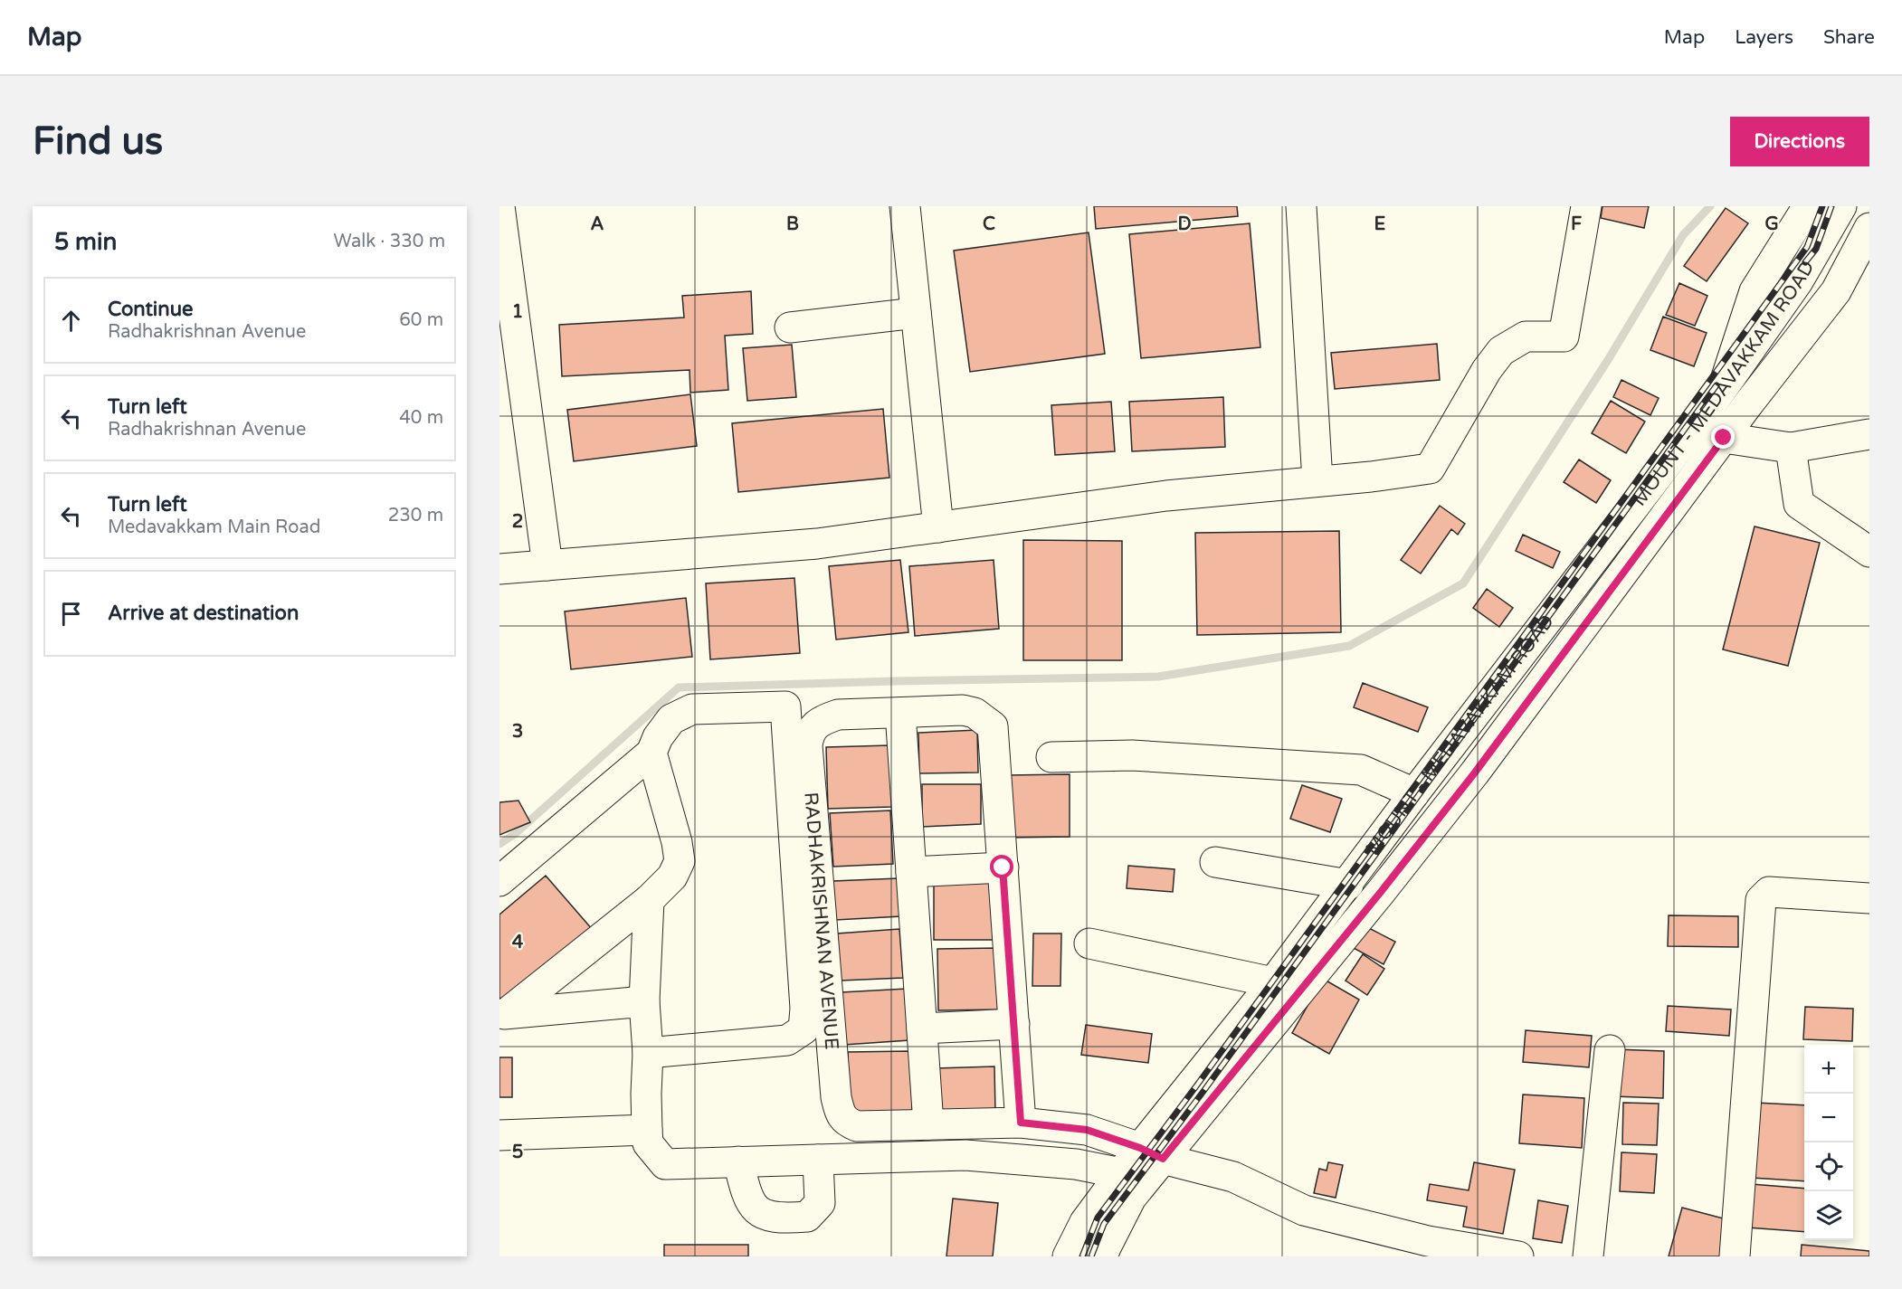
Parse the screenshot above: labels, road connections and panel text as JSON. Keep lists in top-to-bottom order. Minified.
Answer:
{"streets":{"street":["MOUNT - MEDAVAKKAM ROAD","RADHAKRISHNAN AVENUE"]},"crossings":[["MOUNT - MEDAVAKKAM ROAD","RADHAKRISHNAN AVENUE"]],"page":{"header":"Map","nav":["Map","Layers","Share"],"buttons":"Directions","title":"Find us","heading":["5 min","Walk · 330 m"],"list":[["Continue","Radhakrishnan Avenue","60 m"],["Turn left","Radhakrishnan Avenue","40 m"],["Turn left","Medavakkam Main Road","230 m"],"Arrive at destination"],"map_buttons":["+","−"]},"grid":{"columns":["A","B","C","D","E","F","G"],"rows":["1","2","3","4","5"]}}
